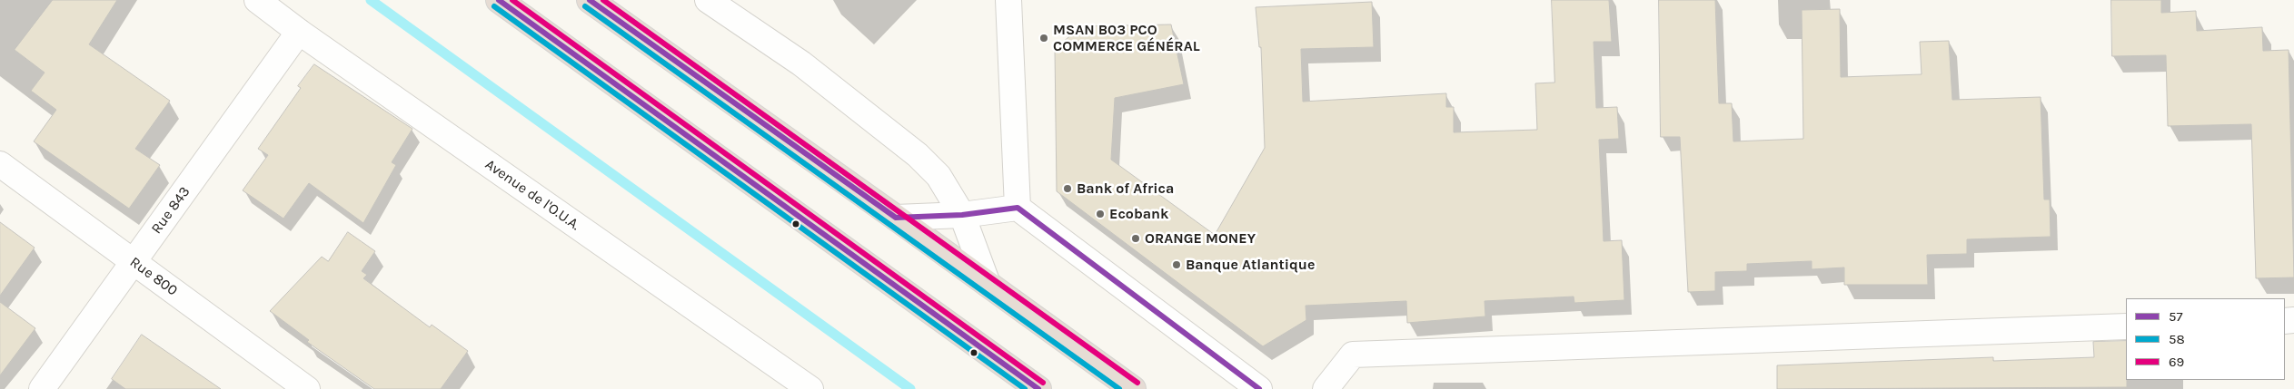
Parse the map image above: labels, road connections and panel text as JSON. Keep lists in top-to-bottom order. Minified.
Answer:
{"streets":{"street":["Avenue de l'O.U.A.","Rue 843","Rue 800"]},"crossings":[["Avenue de l'O.U.A.","Rue 843"],["Rue 843","Rue 800"]],"places":["MSAN B03 PCO COMMERCE GÉNÉRAL","Bank of Africa","Ecobank","ORANGE MONEY","Banque Atlantique"],"lines":["transit line 57","transit line 69","transit line 58"],"legend":["57","58","69"]}
